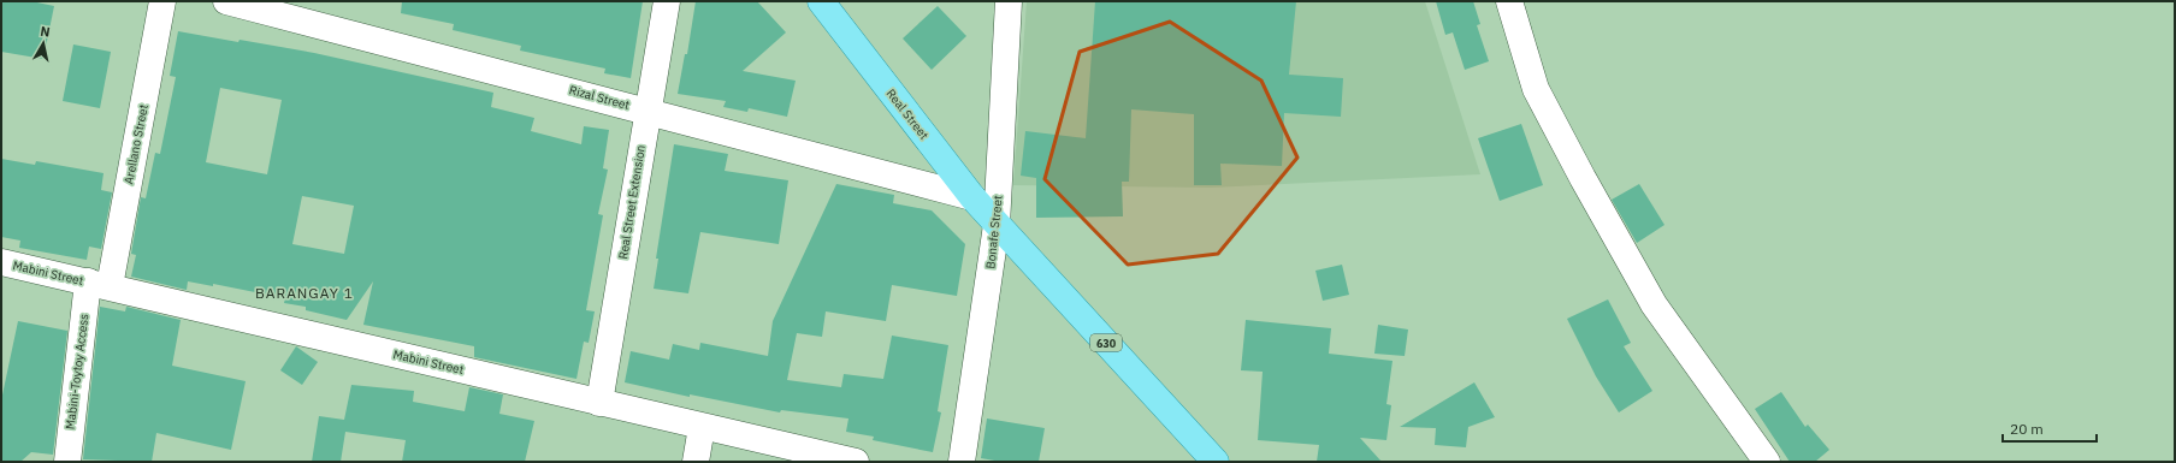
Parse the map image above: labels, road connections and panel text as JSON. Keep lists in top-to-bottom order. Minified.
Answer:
{"streets":{"main road":["Real Street","630"],"street":["Rizal Street","Arellano Street","Real Street Extension","Bonafe Street","Mabini Street","Mabini-Toytoy Access"]},"crossings":[["Rizal Street","Real Street"],["Rizal Street","Real Street Extension"],["Real Street","Bonafe Street"],["Real Street","630"],["Arellano Street","Mabini Street"],["Arellano Street","Mabini-Toytoy Access"],["Real Street Extension","Mabini Street"],["Bonafe Street","630"],["Mabini Street","Mabini-Toytoy Access"]],"districts":["BARANGAY 1"],"scale_bar":"20 m","north":"top"}
